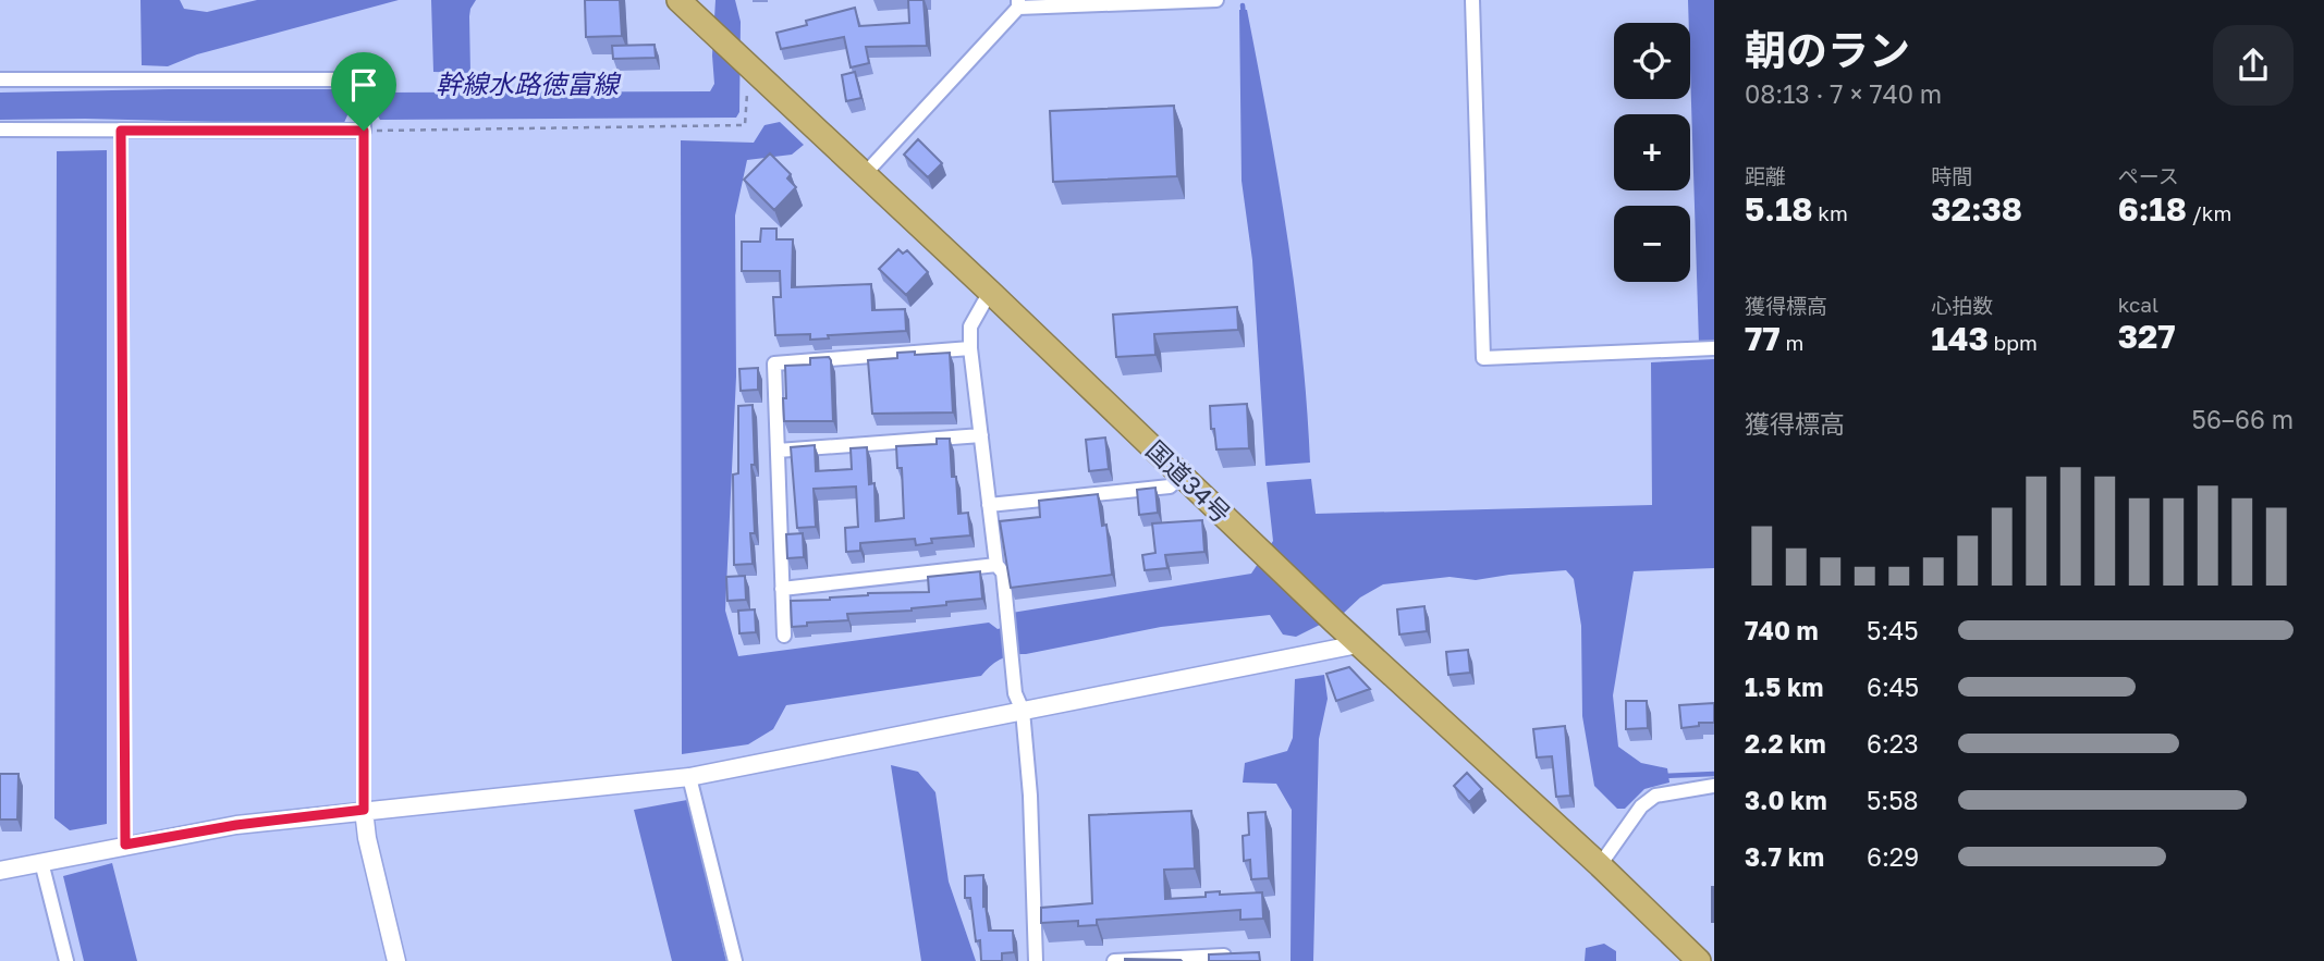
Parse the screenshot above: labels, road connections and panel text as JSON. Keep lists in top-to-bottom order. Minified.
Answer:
{"streets":{"highway":["国道34号"]},"water":["幹線水路徳富線"],"page":{"heading":["朝のラン","08:13 · 7 × 740 m"],"map_buttons":["+","−"],"stats":[["距離","5.18 km"],["時間","32:38"],["ペース","6:18 /km"],["獲得標高","77 m"],["心拍数","143 bpm"],["kcal","327"]],"chart":["獲得標高","56–66 m"],"list":[{"name":"740 m","note":"5:45"},{"name":"1.5 km","note":"6:45"},{"name":"2.2 km","note":"6:23"},{"name":"3.0 km","note":"5:58"},{"name":"3.7 km","note":"6:29"}]}}
